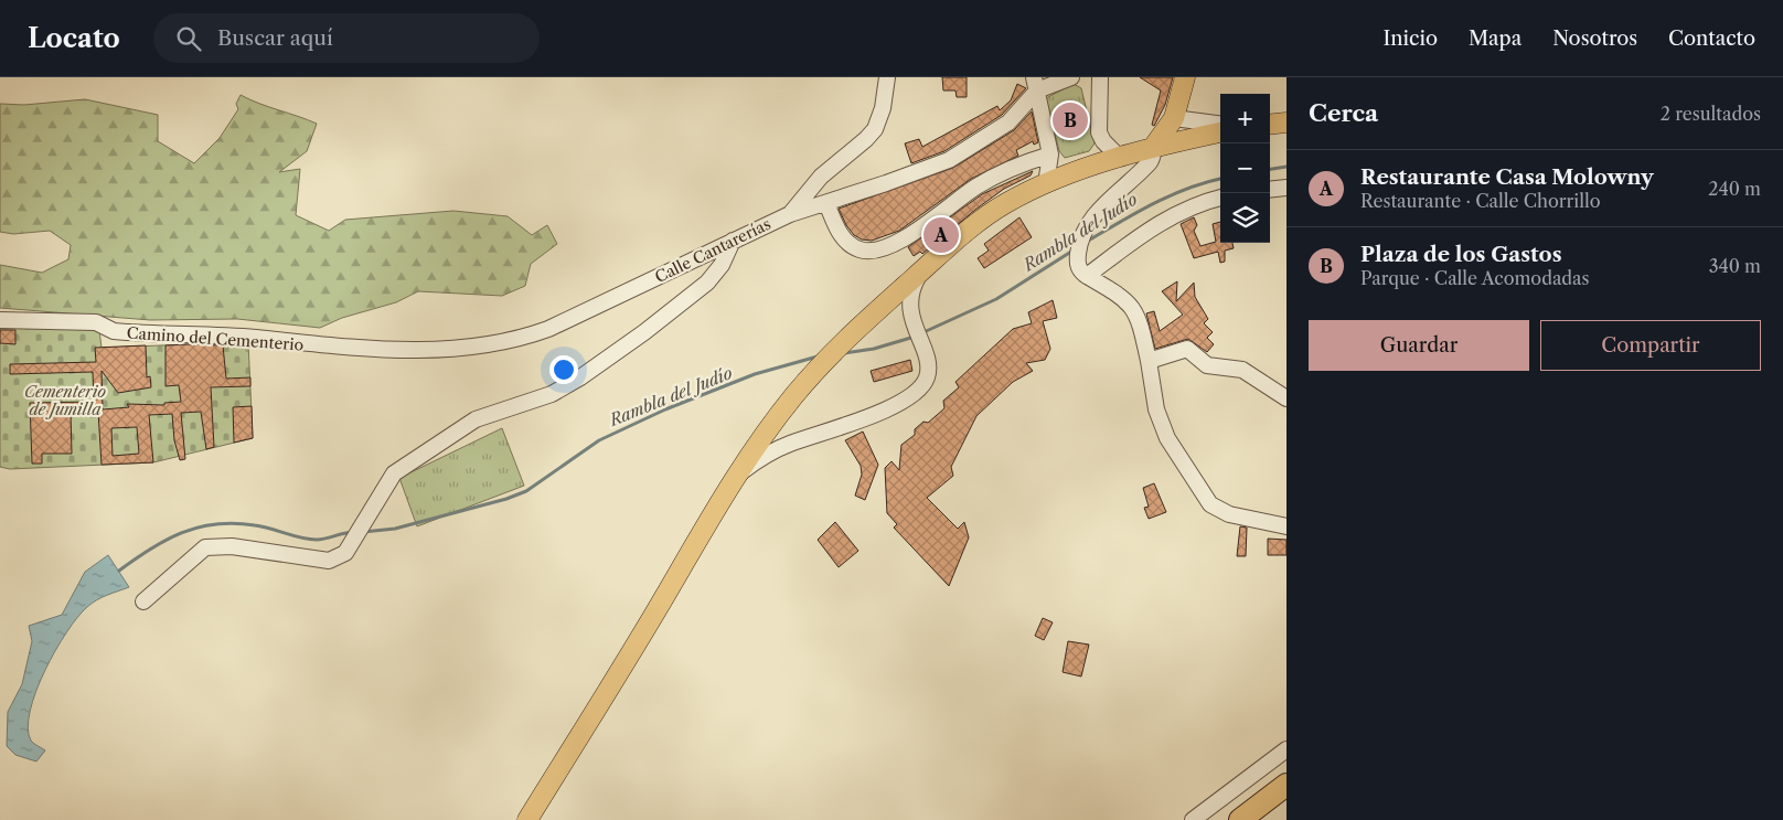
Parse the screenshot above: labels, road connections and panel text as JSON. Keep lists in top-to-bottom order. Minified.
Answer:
{"streets":{"street":["Calle Cantarerías","Camino del Cementerio"]},"crossings":[["Calle Cantarerías","Camino del Cementerio"]],"water":["Rambla del Judío"],"parks":["Cementerio de Jumilla"],"page":{"header":"Locato","search":"Buscar aquí","nav":["Inicio","Mapa","Nosotros","Contacto"],"heading":["Cerca","2 resultados"],"map_buttons":["+","−"],"pins":["B","A"],"list":[{"mark":"A","name":"Restaurante Casa Molowny","note":"Restaurante · Calle Chorrillo","value":"240 m"},{"mark":"B","name":"Plaza de los Gastos","note":"Parque · Calle Acomodadas","value":"340 m"}],"buttons":["Guardar","Compartir"]}}
